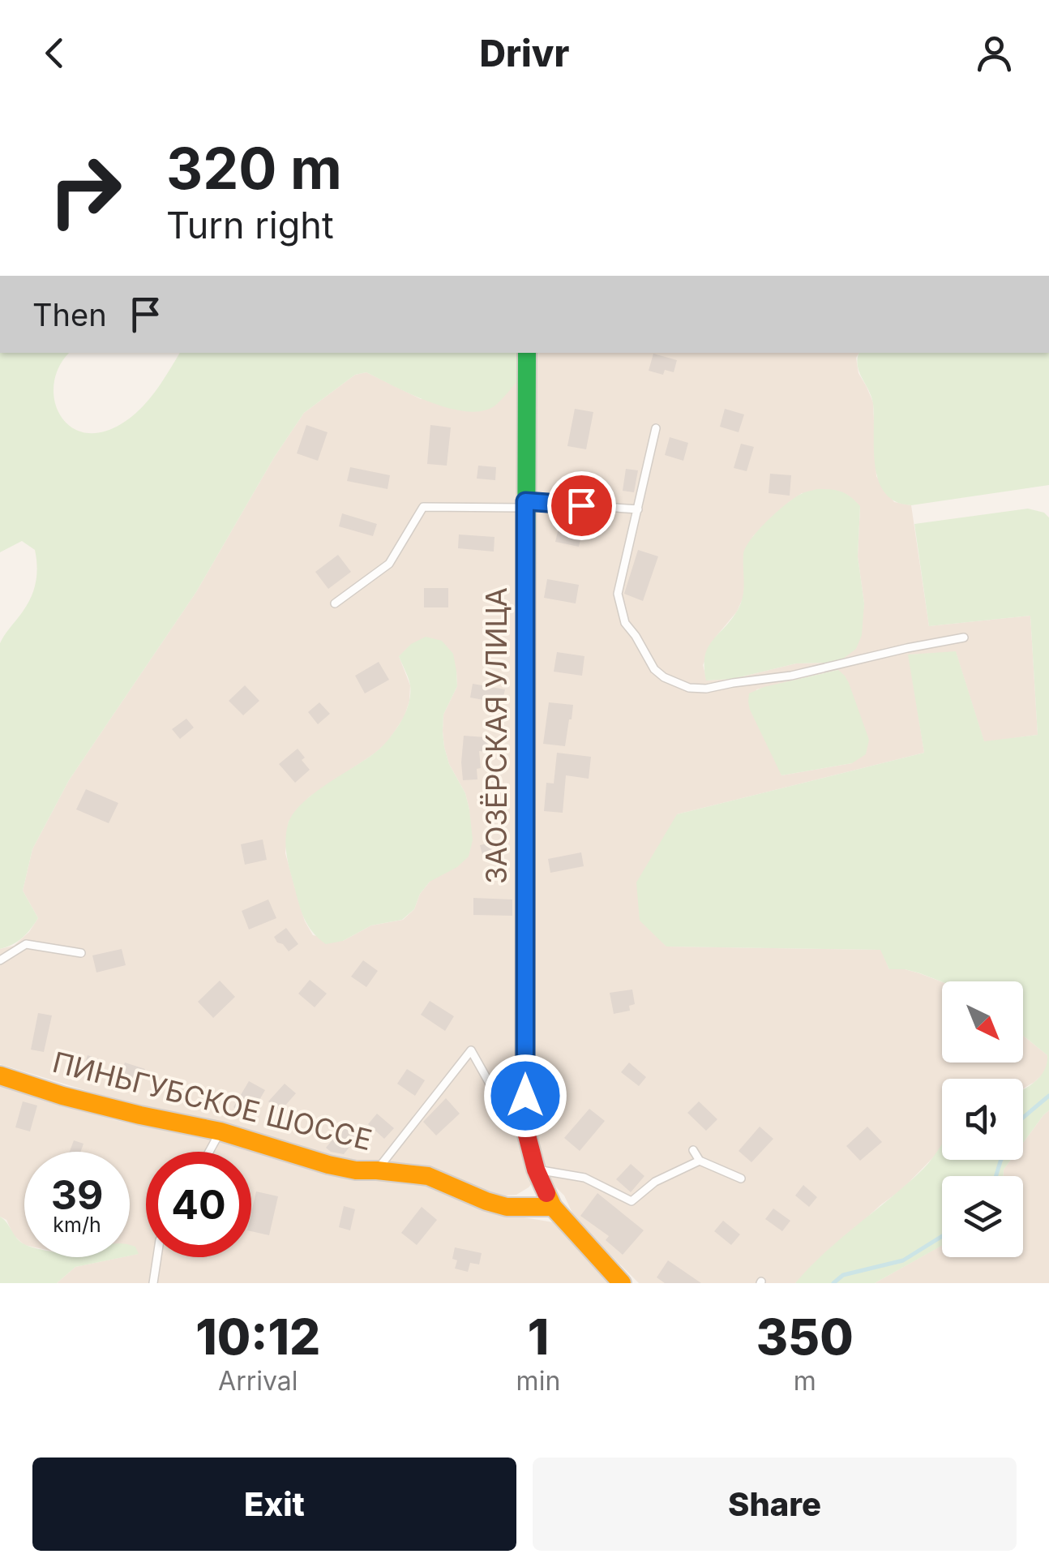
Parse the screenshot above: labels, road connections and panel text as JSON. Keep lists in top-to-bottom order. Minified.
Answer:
{"streets":{"street":["ЗАОЗЁРСКАЯ УЛИЦА","ПИНЬГУБСКОЕ ШОССЕ"]},"crossings":[["ЗАОЗЁРСКАЯ УЛИЦА","ПИНЬГУБСКОЕ ШОССЕ"]],"north":"bottom right","page":{"header":"Drivr","turn":["320 m","Turn right"],"then":"Then","speed":"39 km/h","limit":"40","eta":["10:12","Arrival","1","min","350","m"],"buttons":["Exit","Share"]}}
